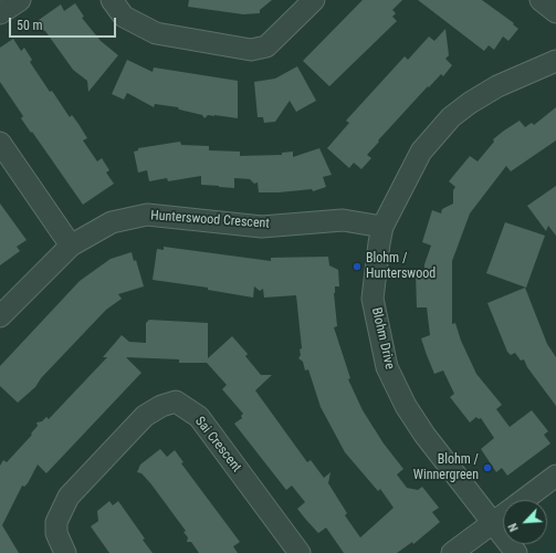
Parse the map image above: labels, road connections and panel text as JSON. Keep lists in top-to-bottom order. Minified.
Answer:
{"streets":{"street":["Hunterswood Crescent","Blohm Drive","Sai Crescent"]},"crossings":[["Hunterswood Crescent","Blohm Drive"]],"places":["Blohm / Hunterswood","Blohm / Winnergreen"],"scale_bar":"50 m","north":"bottom left"}
